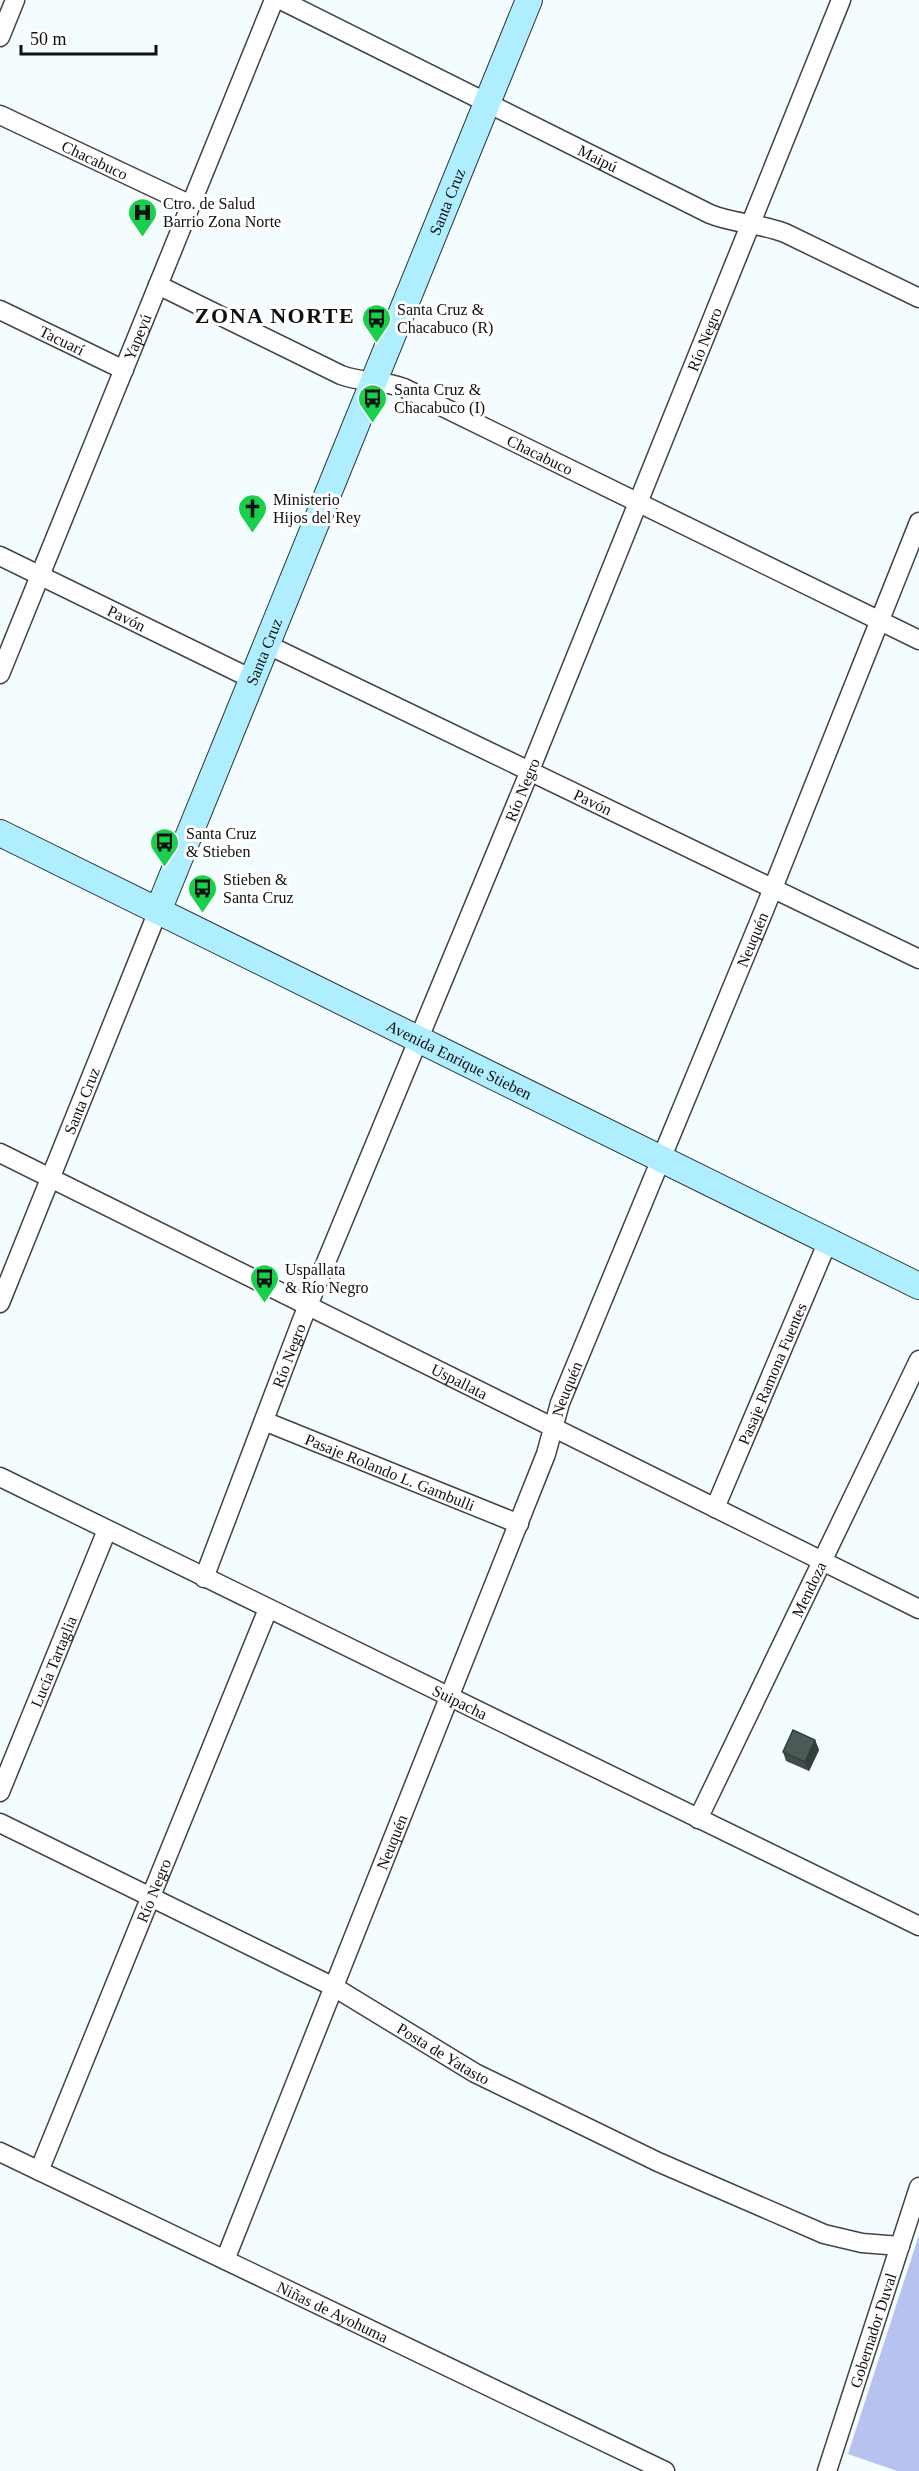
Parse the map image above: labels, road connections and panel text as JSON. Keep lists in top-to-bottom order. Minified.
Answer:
{"streets":{"main road":["Santa Cruz","Avenida Enrique Stieben"],"street":["Maipú","Chacabuco","Yapeyú","Río Negro","Tacuarí","Pavón","Neuquén","Pasaje Ramona Fuentes","Uspallata","Pasaje Rolando L. Gambulli","Mendoza","Lucía Tartaglia","Suipacha","Posta de Yatasto","Niñas de Ayohuma","Gobernador Duval"]},"crossings":[["Maipú","Santa Cruz"],["Maipú","Río Negro"],["Chacabuco","Santa Cruz"],["Chacabuco","Yapeyú"],["Chacabuco","Río Negro"],["Chacabuco","Neuquén"],["Santa Cruz","Pavón"],["Santa Cruz","Avenida Enrique Stieben"],["Santa Cruz","Uspallata"],["Yapeyú","Tacuarí"],["Yapeyú","Pavón"],["Río Negro","Pavón"],["Río Negro","Avenida Enrique Stieben"],["Río Negro","Uspallata"],["Río Negro","Pasaje Rolando L. Gambulli"],["Río Negro","Suipacha"],["Río Negro","Posta de Yatasto"],["Río Negro","Niñas de Ayohuma"],["Pavón","Neuquén"],["Neuquén","Avenida Enrique Stieben"],["Neuquén","Uspallata"],["Neuquén","Pasaje Rolando L. Gambulli"],["Neuquén","Suipacha"],["Neuquén","Posta de Yatasto"],["Neuquén","Niñas de Ayohuma"],["Avenida Enrique Stieben","Pasaje Ramona Fuentes"],["Pasaje Ramona Fuentes","Uspallata"],["Uspallata","Mendoza"],["Mendoza","Suipacha"],["Lucía Tartaglia","Suipacha"],["Posta de Yatasto","Gobernador Duval"]],"districts":["ZONA NORTE"],"places":{"hospital":["Ctro. de Salud Barrio Zona Norte"],"bus stop":["Santa Cruz & Chacabuco (R)","Santa Cruz & Chacabuco (I)","Santa Cruz & Stieben","Stieben & Santa Cruz","Uspallata & Río Negro"],"church":["Ministerio Hijos del Rey"]},"scale_bar":"50 m"}
